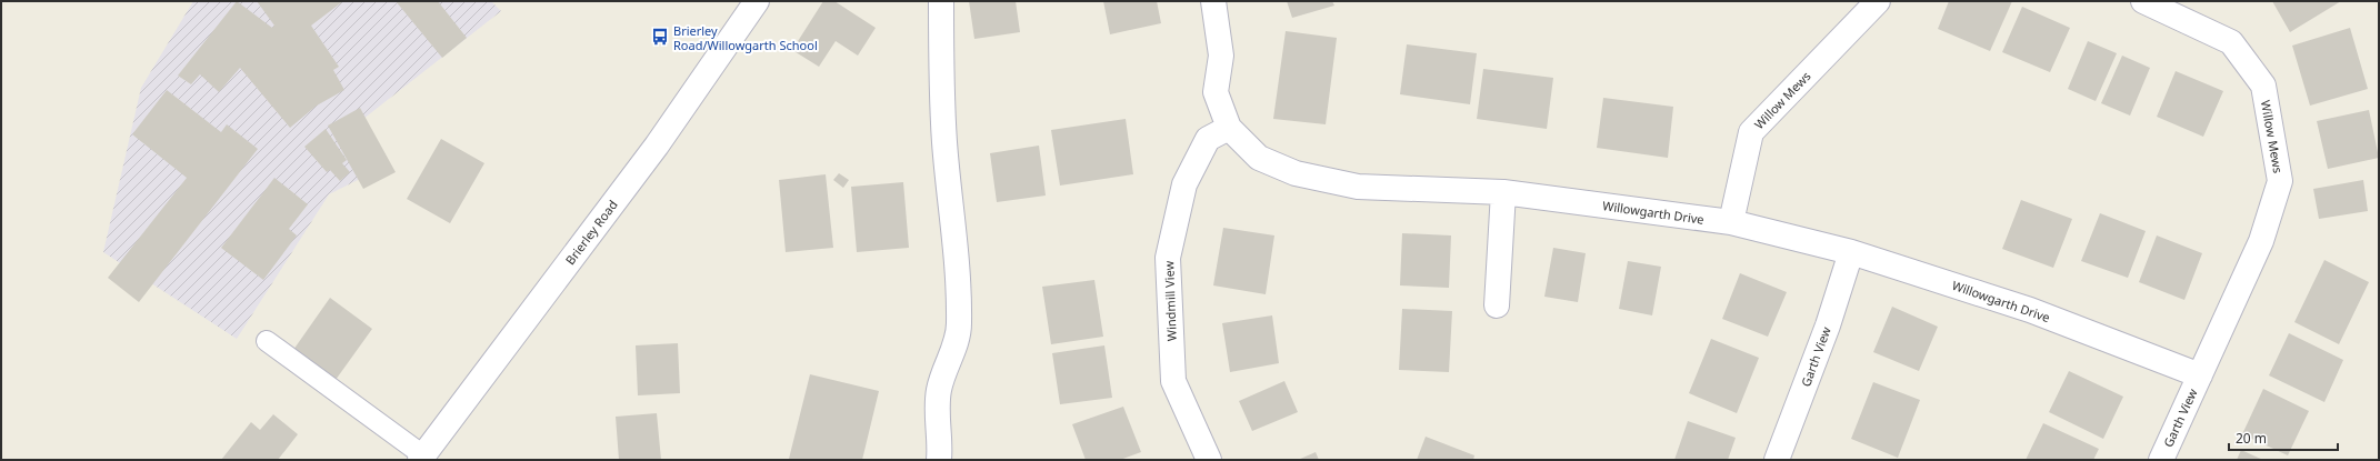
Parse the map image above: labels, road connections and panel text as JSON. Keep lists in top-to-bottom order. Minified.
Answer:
{"streets":{"street":["Willow Mews","Willowgarth Drive","Brierley Road","Windmill View","Garth View"]},"crossings":[["Willow Mews","Willowgarth Drive"],["Willow Mews","Garth View"],["Willowgarth Drive","Windmill View"],["Willowgarth Drive","Garth View"]],"places":{"bus stop":["Brierley Road/Willowgarth School"]},"scale_bar":"20 m"}
